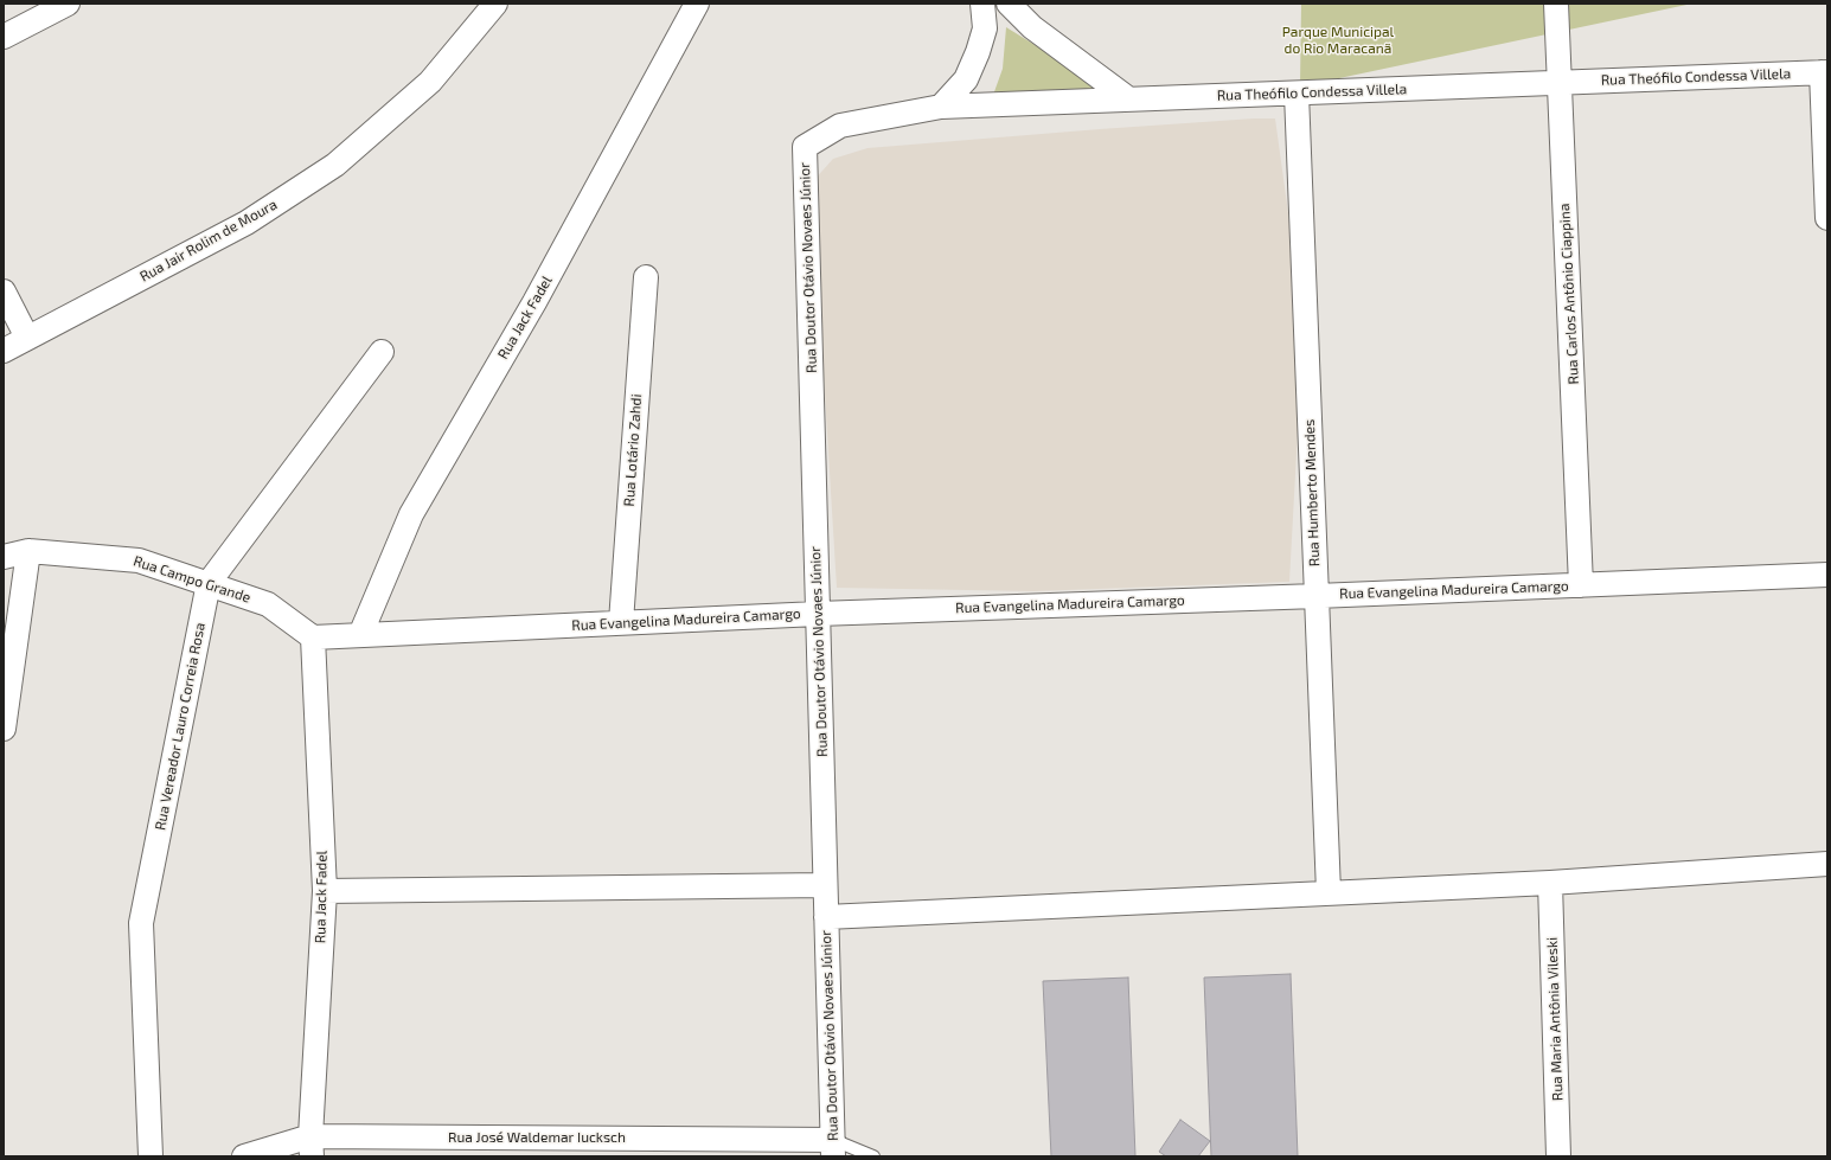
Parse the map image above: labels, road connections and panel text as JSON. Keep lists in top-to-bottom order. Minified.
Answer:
{"streets":{"street":["Rua Theófilo Condessa Villela","Rua Jair Rolim de Moura","Rua Doutor Otávio Novaes Júnior","Rua Carlos Antônio Ciappina","Rua Jack Fadel","Rua Lotário Zahdi","Rua Humberto Mendes","Rua Campo Grande","Rua Evangelina Madureira Camargo","Rua Vereador Lauro Correia Rosa","Rua Maria Antônia Vileski","Rua José Waldemar Iucksch"]},"crossings":[["Rua Theófilo Condessa Villela","Rua Doutor Otávio Novaes Júnior"],["Rua Theófilo Condessa Villela","Rua Carlos Antônio Ciappina"],["Rua Theófilo Condessa Villela","Rua Humberto Mendes"],["Rua Doutor Otávio Novaes Júnior","Rua Evangelina Madureira Camargo"],["Rua Doutor Otávio Novaes Júnior","Rua José Waldemar Iucksch"],["Rua Carlos Antônio Ciappina","Rua Evangelina Madureira Camargo"],["Rua Jack Fadel","Rua Campo Grande"],["Rua Jack Fadel","Rua Evangelina Madureira Camargo"],["Rua Jack Fadel","Rua José Waldemar Iucksch"],["Rua Lotário Zahdi","Rua Evangelina Madureira Camargo"],["Rua Humberto Mendes","Rua Evangelina Madureira Camargo"],["Rua Campo Grande","Rua Evangelina Madureira Camargo"],["Rua Campo Grande","Rua Vereador Lauro Correia Rosa"]],"parks":["Parque Municipal do Rio Maracanã"]}
